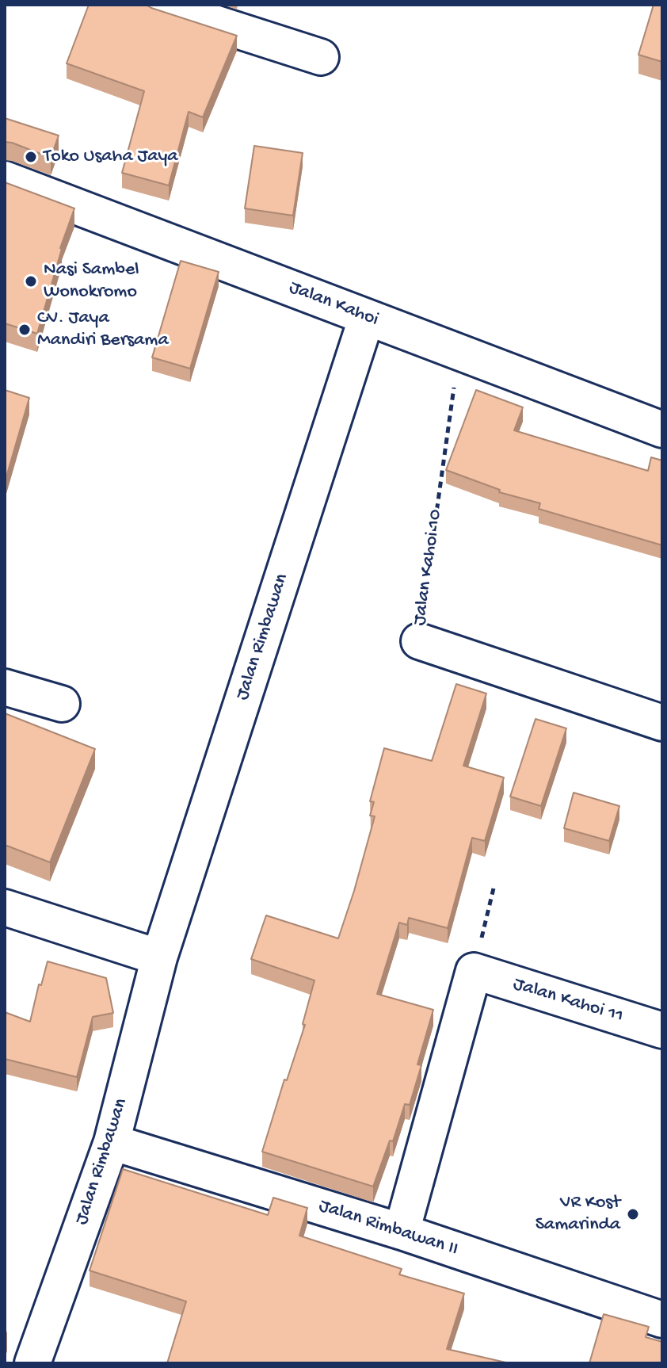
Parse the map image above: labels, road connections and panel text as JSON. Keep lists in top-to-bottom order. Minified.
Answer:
{"streets":{"street":["Jalan Kahoi","Jalan Kahoi 10","Jalan Rimbawan","Jalan Kahoi 11","Jalan Rimbawan II"]},"crossings":[["Jalan Kahoi","Jalan Kahoi 10"],["Jalan Kahoi","Jalan Rimbawan"],["Jalan Rimbawan","Jalan Rimbawan II"]],"places":["Toko Usaha Jaya","Nasi Sambel Wonokromo","CV. Jaya Mandiri Bersama","VR Kost Samarinda"]}
